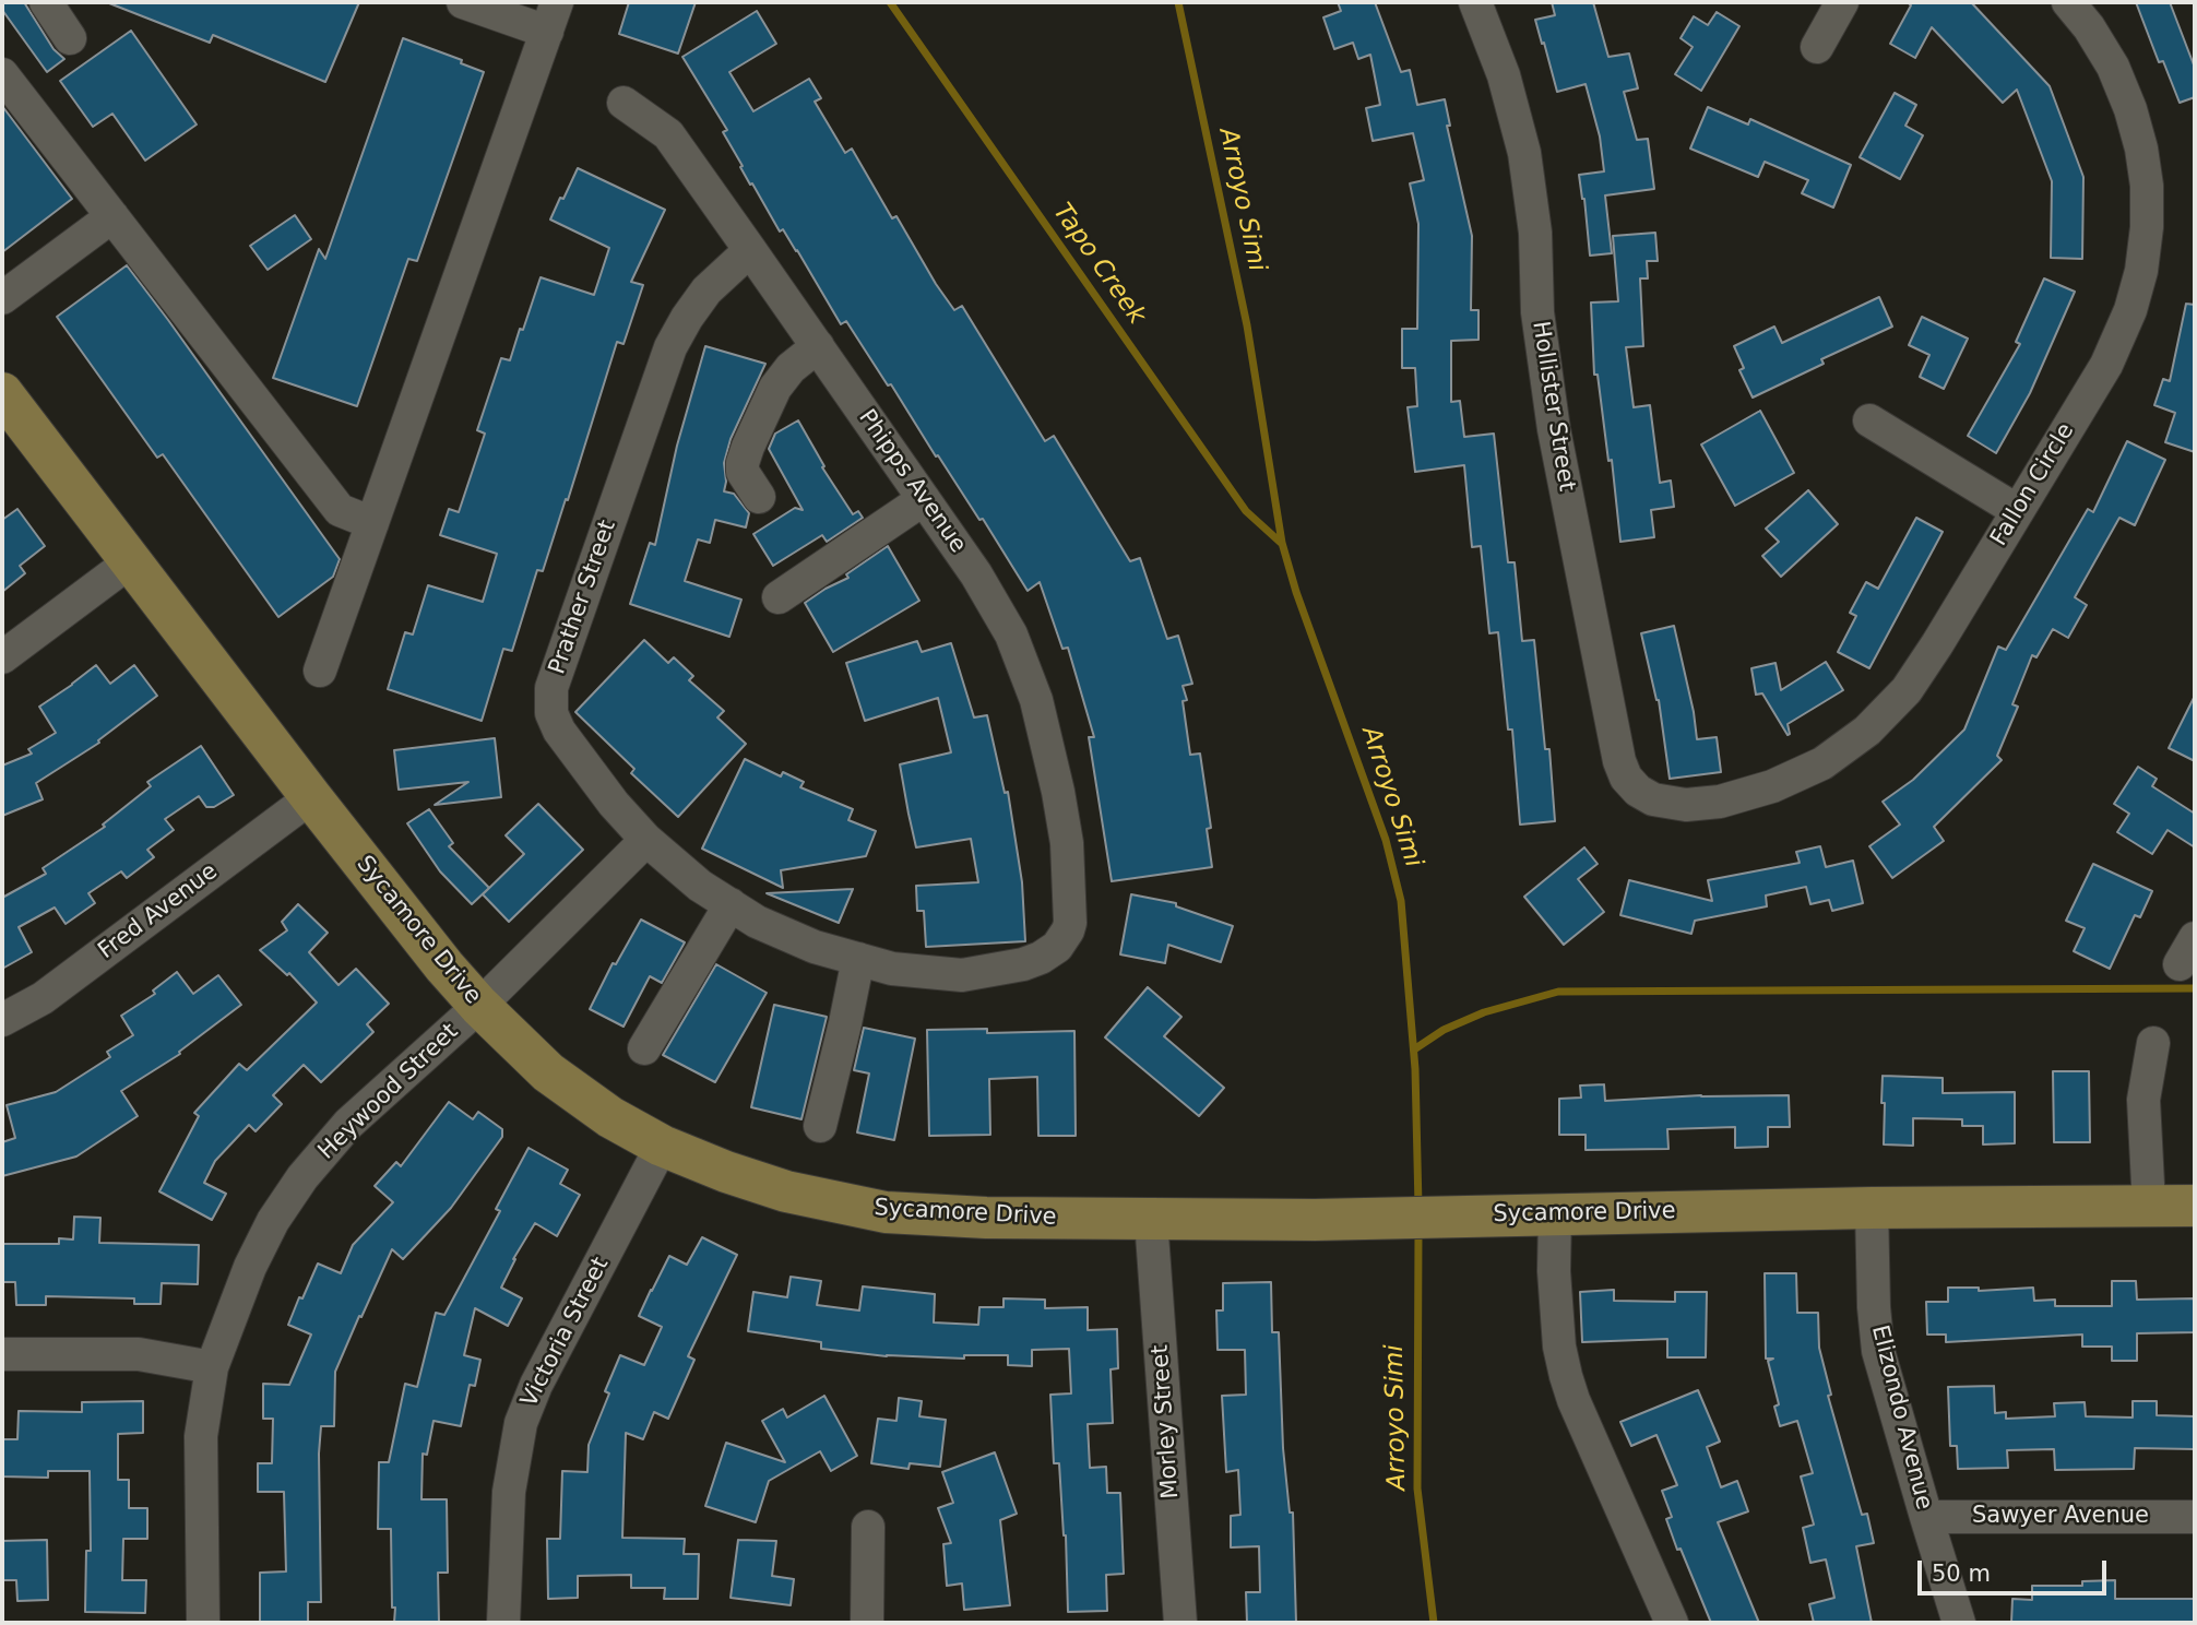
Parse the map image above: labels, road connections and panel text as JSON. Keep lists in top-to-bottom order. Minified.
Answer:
{"streets":{"main road":["Sycamore Drive"],"street":["Hollister Street","Phipps Avenue","Fallon Circle","Prather Street","Fred Avenue","Heywood Street","Victoria Street","Elizondo Avenue","Morley Street","Sawyer Avenue"]},"crossings":[["Hollister Street","Fallon Circle"],["Phipps Avenue","Prather Street"],["Prather Street","Heywood Street"],["Fred Avenue","Sycamore Drive"],["Sycamore Drive","Heywood Street"],["Sycamore Drive","Victoria Street"],["Sycamore Drive","Elizondo Avenue"],["Sycamore Drive","Morley Street"],["Elizondo Avenue","Sawyer Avenue"]],"water":["Arroyo Simi","Tapo Creek"],"scale_bar":"50 m"}
